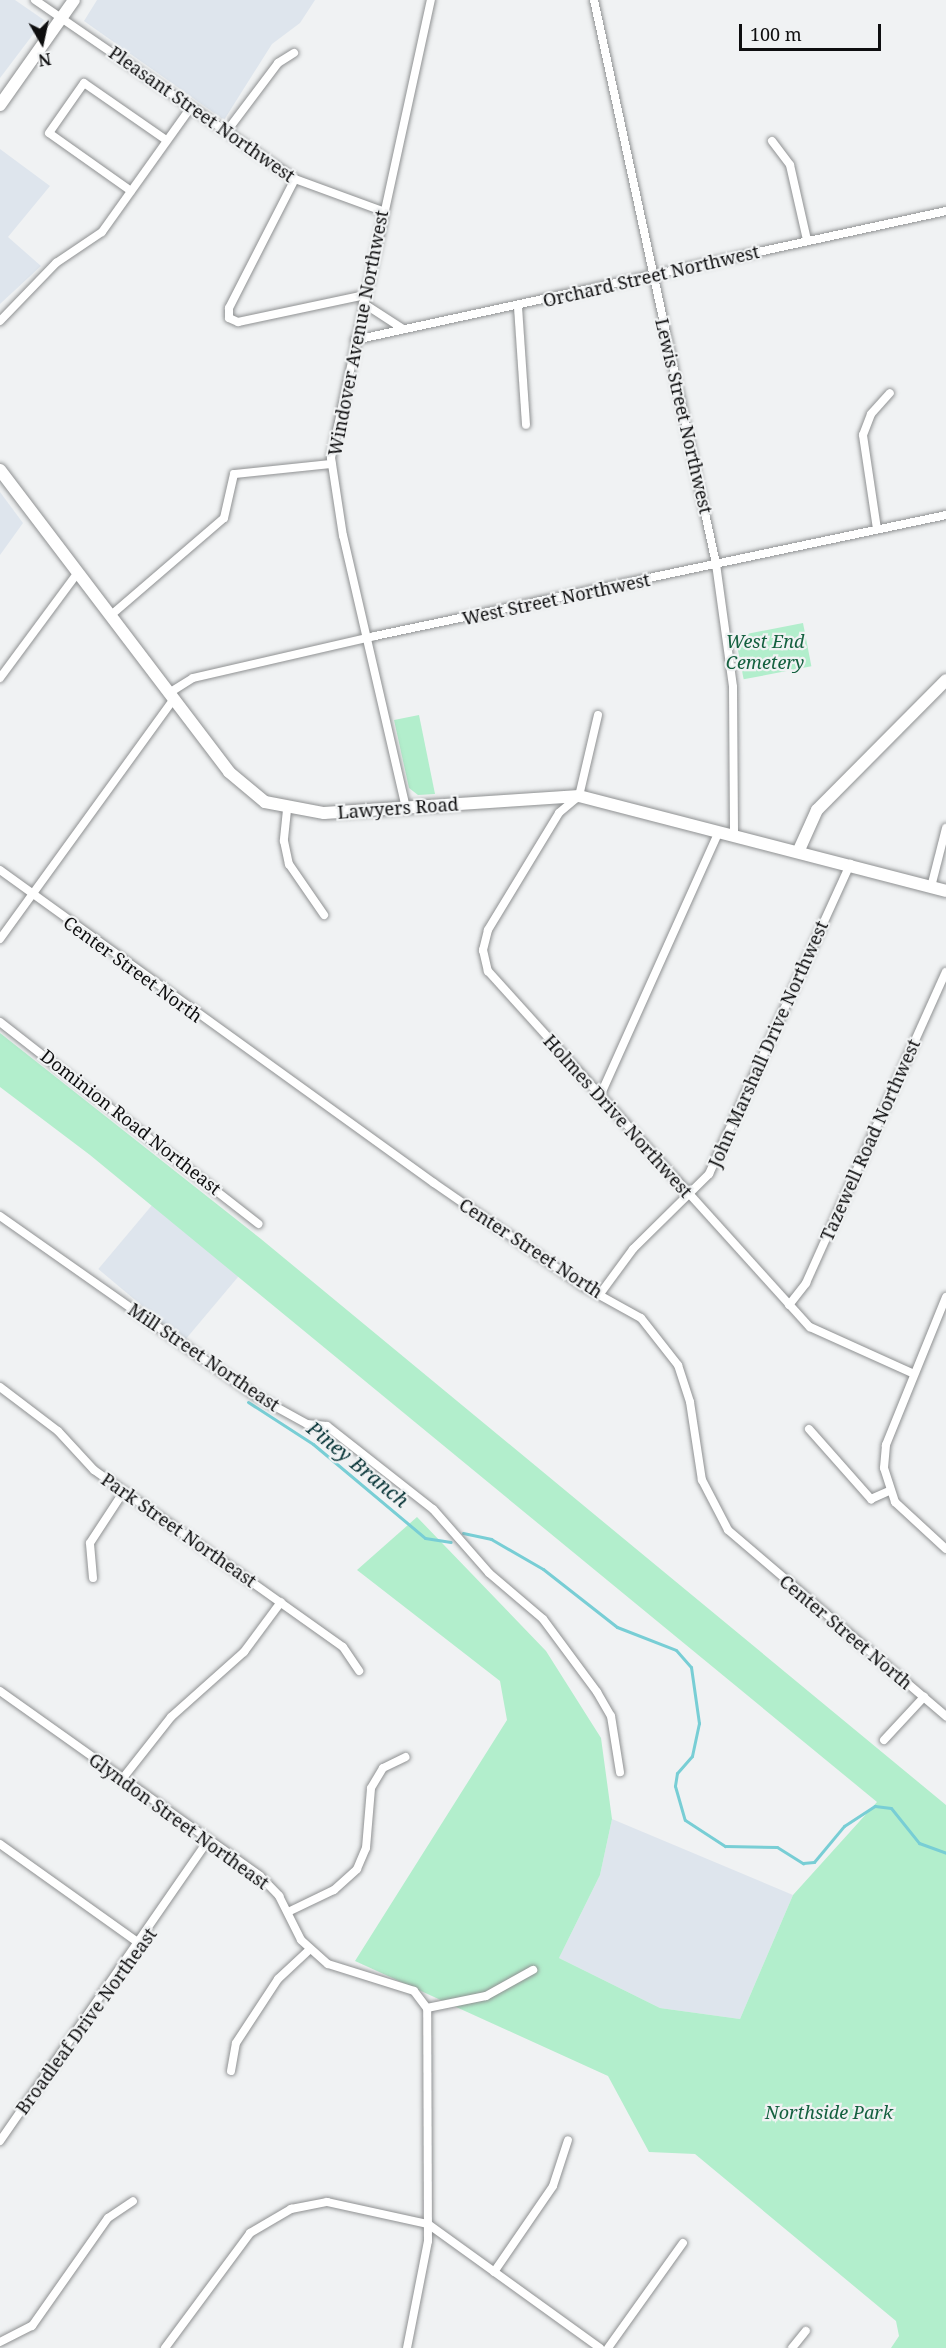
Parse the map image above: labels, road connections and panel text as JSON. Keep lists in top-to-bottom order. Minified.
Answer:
{"streets":{"main road":["Lawyers Road"],"street":["Pleasant Street Northwest","Orchard Street Northwest","Windover Avenue Northwest","Lewis Street Northwest","West Street Northwest","Center Street North","John Marshall Drive Northwest","Holmes Drive Northwest","Dominion Road Northeast","Tazewell Road Northwest","Mill Street Northeast","Park Street Northeast","Glyndon Street Northeast","Broadleaf Drive Northeast"]},"crossings":[["Pleasant Street Northwest","Windover Avenue Northwest"],["Orchard Street Northwest","Windover Avenue Northwest"],["Orchard Street Northwest","Lewis Street Northwest"],["Windover Avenue Northwest","West Street Northwest"],["Windover Avenue Northwest","Lawyers Road"],["Lewis Street Northwest","West Street Northwest"],["Lewis Street Northwest","Lawyers Road"],["West Street Northwest","Lawyers Road"],["Lawyers Road","John Marshall Drive Northwest"],["Lawyers Road","Holmes Drive Northwest"],["Center Street North","John Marshall Drive Northwest"],["John Marshall Drive Northwest","Holmes Drive Northwest"],["Holmes Drive Northwest","Tazewell Road Northwest"],["Glyndon Street Northeast","Broadleaf Drive Northeast"]],"water":["Piney Branch"],"parks":["West End Cemetery","Northside Park"],"scale_bar":"100 m","north":"bottom"}
